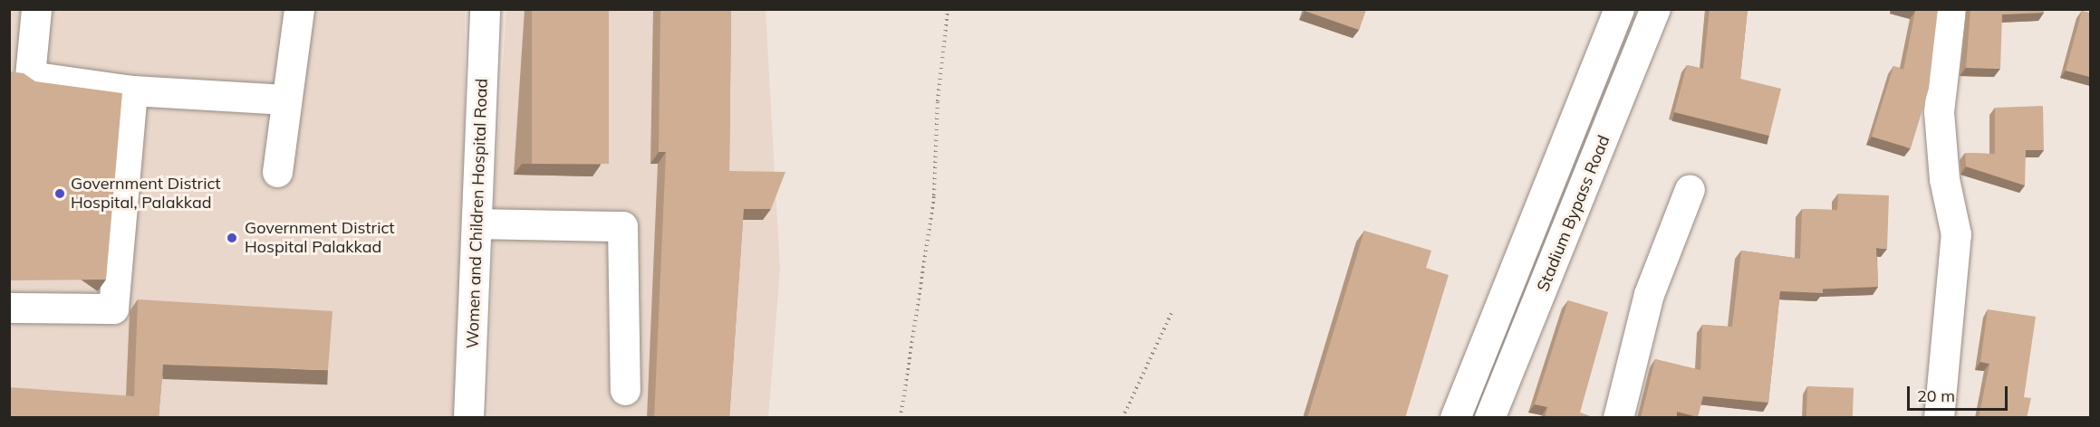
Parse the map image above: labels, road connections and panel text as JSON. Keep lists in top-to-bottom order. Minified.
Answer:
{"streets":{"street":["Women and Children Hospital Road","Stadium Bypass Road"]},"places":["Government District Hospital, Palakkad","Government District Hospital Palakkad"],"scale_bar":"20 m"}
